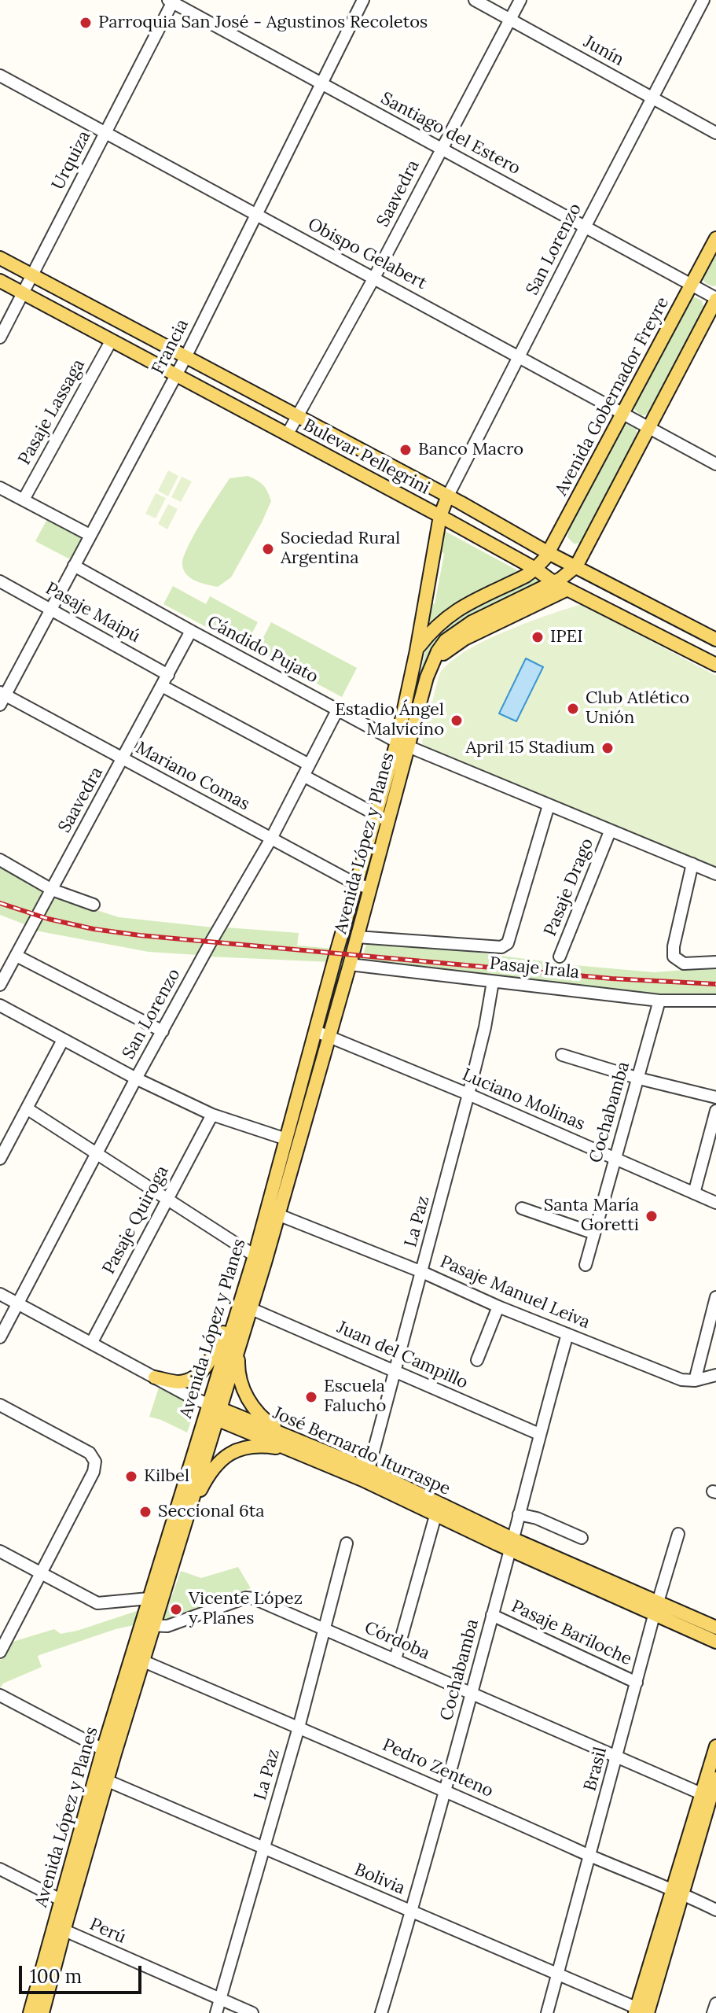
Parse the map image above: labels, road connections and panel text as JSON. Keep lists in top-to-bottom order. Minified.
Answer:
{"streets":{"main road":["San Lorenzo","Avenida Gobernador Freyre","Bulevar Pellegrini","Avenida López y Planes","José Bernardo Iturraspe"],"street":["Junín","Santiago del Estero","Urquiza","Saavedra","Obispo Gelabert","Francia","Pasaje Lassaga","Pasaje Maipú","Cándido Pujato","Mariano Comas","Pasaje Drago","Pasaje Irala","Luciano Molinas","Cochabamba","Pasaje Quiroga","La Paz","Pasaje Manuel Leiva","Juan del Campillo","Pasaje Bariloche","Córdoba","Pedro Zenteno","Brasil","Bolivia","Perú"]},"crossings":[["Junín","Saavedra"],["Junín","San Lorenzo"],["Santiago del Estero","Urquiza"],["Santiago del Estero","Saavedra"],["Santiago del Estero","San Lorenzo"],["Santiago del Estero","Francia"],["Santiago del Estero","Avenida Gobernador Freyre"],["Urquiza","Obispo Gelabert"],["Urquiza","Bulevar Pellegrini"],["Saavedra","Obispo Gelabert"],["Saavedra","Bulevar Pellegrini"],["Saavedra","Pasaje Maipú"],["Saavedra","Cándido Pujato"],["Saavedra","Mariano Comas"],["San Lorenzo","Obispo Gelabert"],["San Lorenzo","Bulevar Pellegrini"],["San Lorenzo","Cándido Pujato"],["San Lorenzo","Mariano Comas"],["San Lorenzo","Avenida López y Planes"],["San Lorenzo","José Bernardo Iturraspe"],["Obispo Gelabert","Francia"],["Obispo Gelabert","Avenida Gobernador Freyre"],["Francia","Bulevar Pellegrini"],["Francia","Pasaje Maipú"],["Francia","Cándido Pujato"],["Francia","Mariano Comas"],["Avenida Gobernador Freyre","Bulevar Pellegrini"],["Avenida Gobernador Freyre","Avenida López y Planes"],["Pasaje Lassaga","Bulevar Pellegrini"],["Bulevar Pellegrini","Avenida López y Planes"],["Cándido Pujato","Avenida López y Planes"],["Cándido Pujato","Pasaje Drago"],["Cándido Pujato","Pasaje Irala"],["Mariano Comas","Avenida López y Planes"],["Avenida López y Planes","Pasaje Irala"],["Avenida López y Planes","Luciano Molinas"],["Avenida López y Planes","Pasaje Manuel Leiva"],["Avenida López y Planes","Juan del Campillo"],["Avenida López y Planes","José Bernardo Iturraspe"],["Avenida López y Planes","Córdoba"],["Avenida López y Planes","Pedro Zenteno"],["Avenida López y Planes","Bolivia"],["Avenida López y Planes","Perú"],["Pasaje Irala","Cochabamba"],["Pasaje Irala","La Paz"],["Luciano Molinas","Cochabamba"],["Luciano Molinas","La Paz"],["Cochabamba","Pasaje Manuel Leiva"],["Cochabamba","Juan del Campillo"],["Cochabamba","José Bernardo Iturraspe"],["Cochabamba","Pasaje Bariloche"],["Cochabamba","Córdoba"],["Cochabamba","Pedro Zenteno"],["Cochabamba","Bolivia"],["Pasaje Quiroga","José Bernardo Iturraspe"],["La Paz","Pasaje Manuel Leiva"],["La Paz","Juan del Campillo"],["La Paz","José Bernardo Iturraspe"],["La Paz","Córdoba"],["La Paz","Pedro Zenteno"],["La Paz","Bolivia"],["La Paz","Perú"],["José Bernardo Iturraspe","Brasil"],["Pasaje Bariloche","Brasil"],["Córdoba","Brasil"],["Pedro Zenteno","Brasil"],["Brasil","Bolivia"]],"places":["Parroquia San José - Agustinos Recoletos","Banco Macro","Sociedad Rural Argentina","IPEI","Club Atlético Unión","Estadio Ángel Malvicino","April 15 Stadium","Santa María Goretti","Escuela Falucho","Kilbel","Seccional 6ta","Vicente López y Planes"],"scale_bar":"100 m"}
